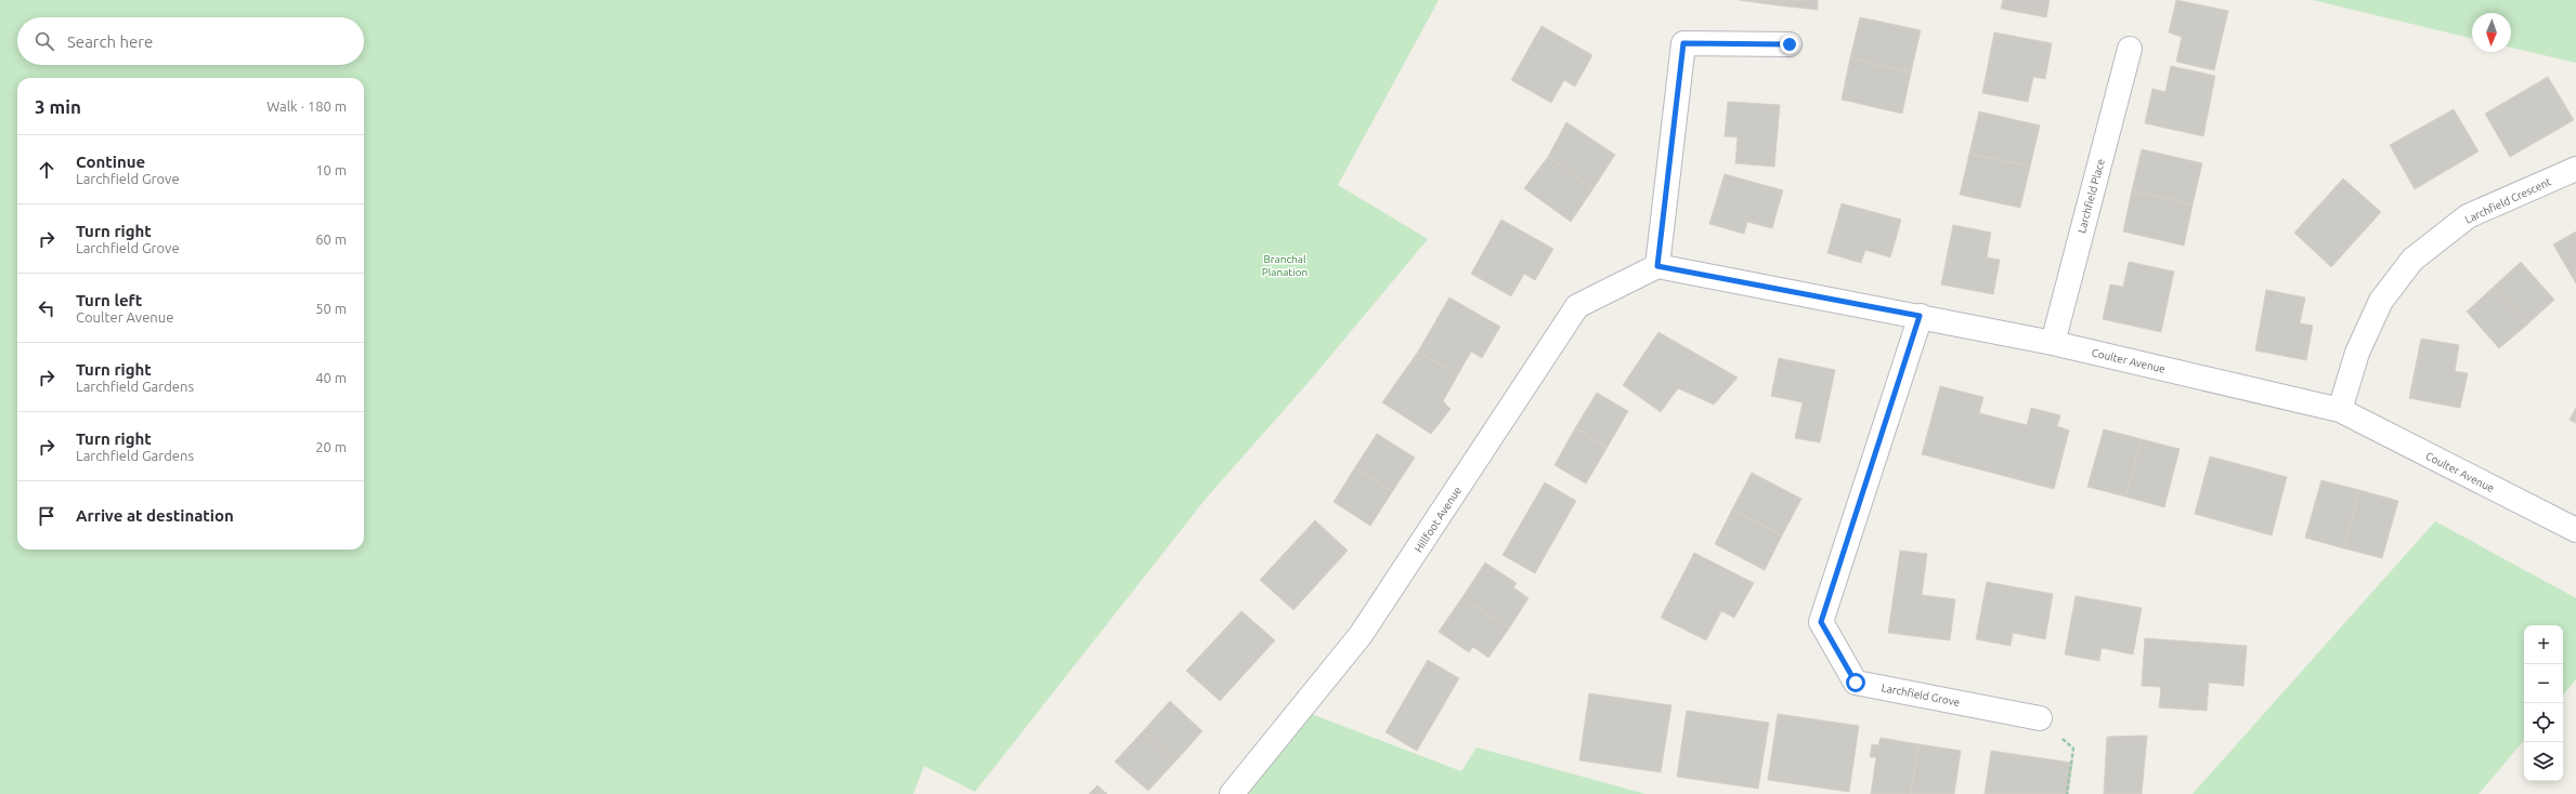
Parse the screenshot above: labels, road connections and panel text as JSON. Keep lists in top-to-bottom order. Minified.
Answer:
{"streets":{"street":["Larchfield Place","Larchfield Crescent","Coulter Avenue","Hillfoot Avenue","Larchfield Grove"]},"crossings":[["Larchfield Place","Coulter Avenue"],["Larchfield Crescent","Coulter Avenue"],["Coulter Avenue","Hillfoot Avenue"],["Coulter Avenue","Larchfield Grove"]],"parks":["Branchal Planation"],"north":"bottom","page":{"search":"Search here","heading":["3 min","Walk · 180 m"],"list":[["Continue","Larchfield Grove","10 m"],["Turn right","Larchfield Grove","60 m"],["Turn left","Coulter Avenue","50 m"],["Turn right","Larchfield Gardens","40 m"],["Turn right","Larchfield Gardens","20 m"],"Arrive at destination"],"map_buttons":["+","−"]}}
